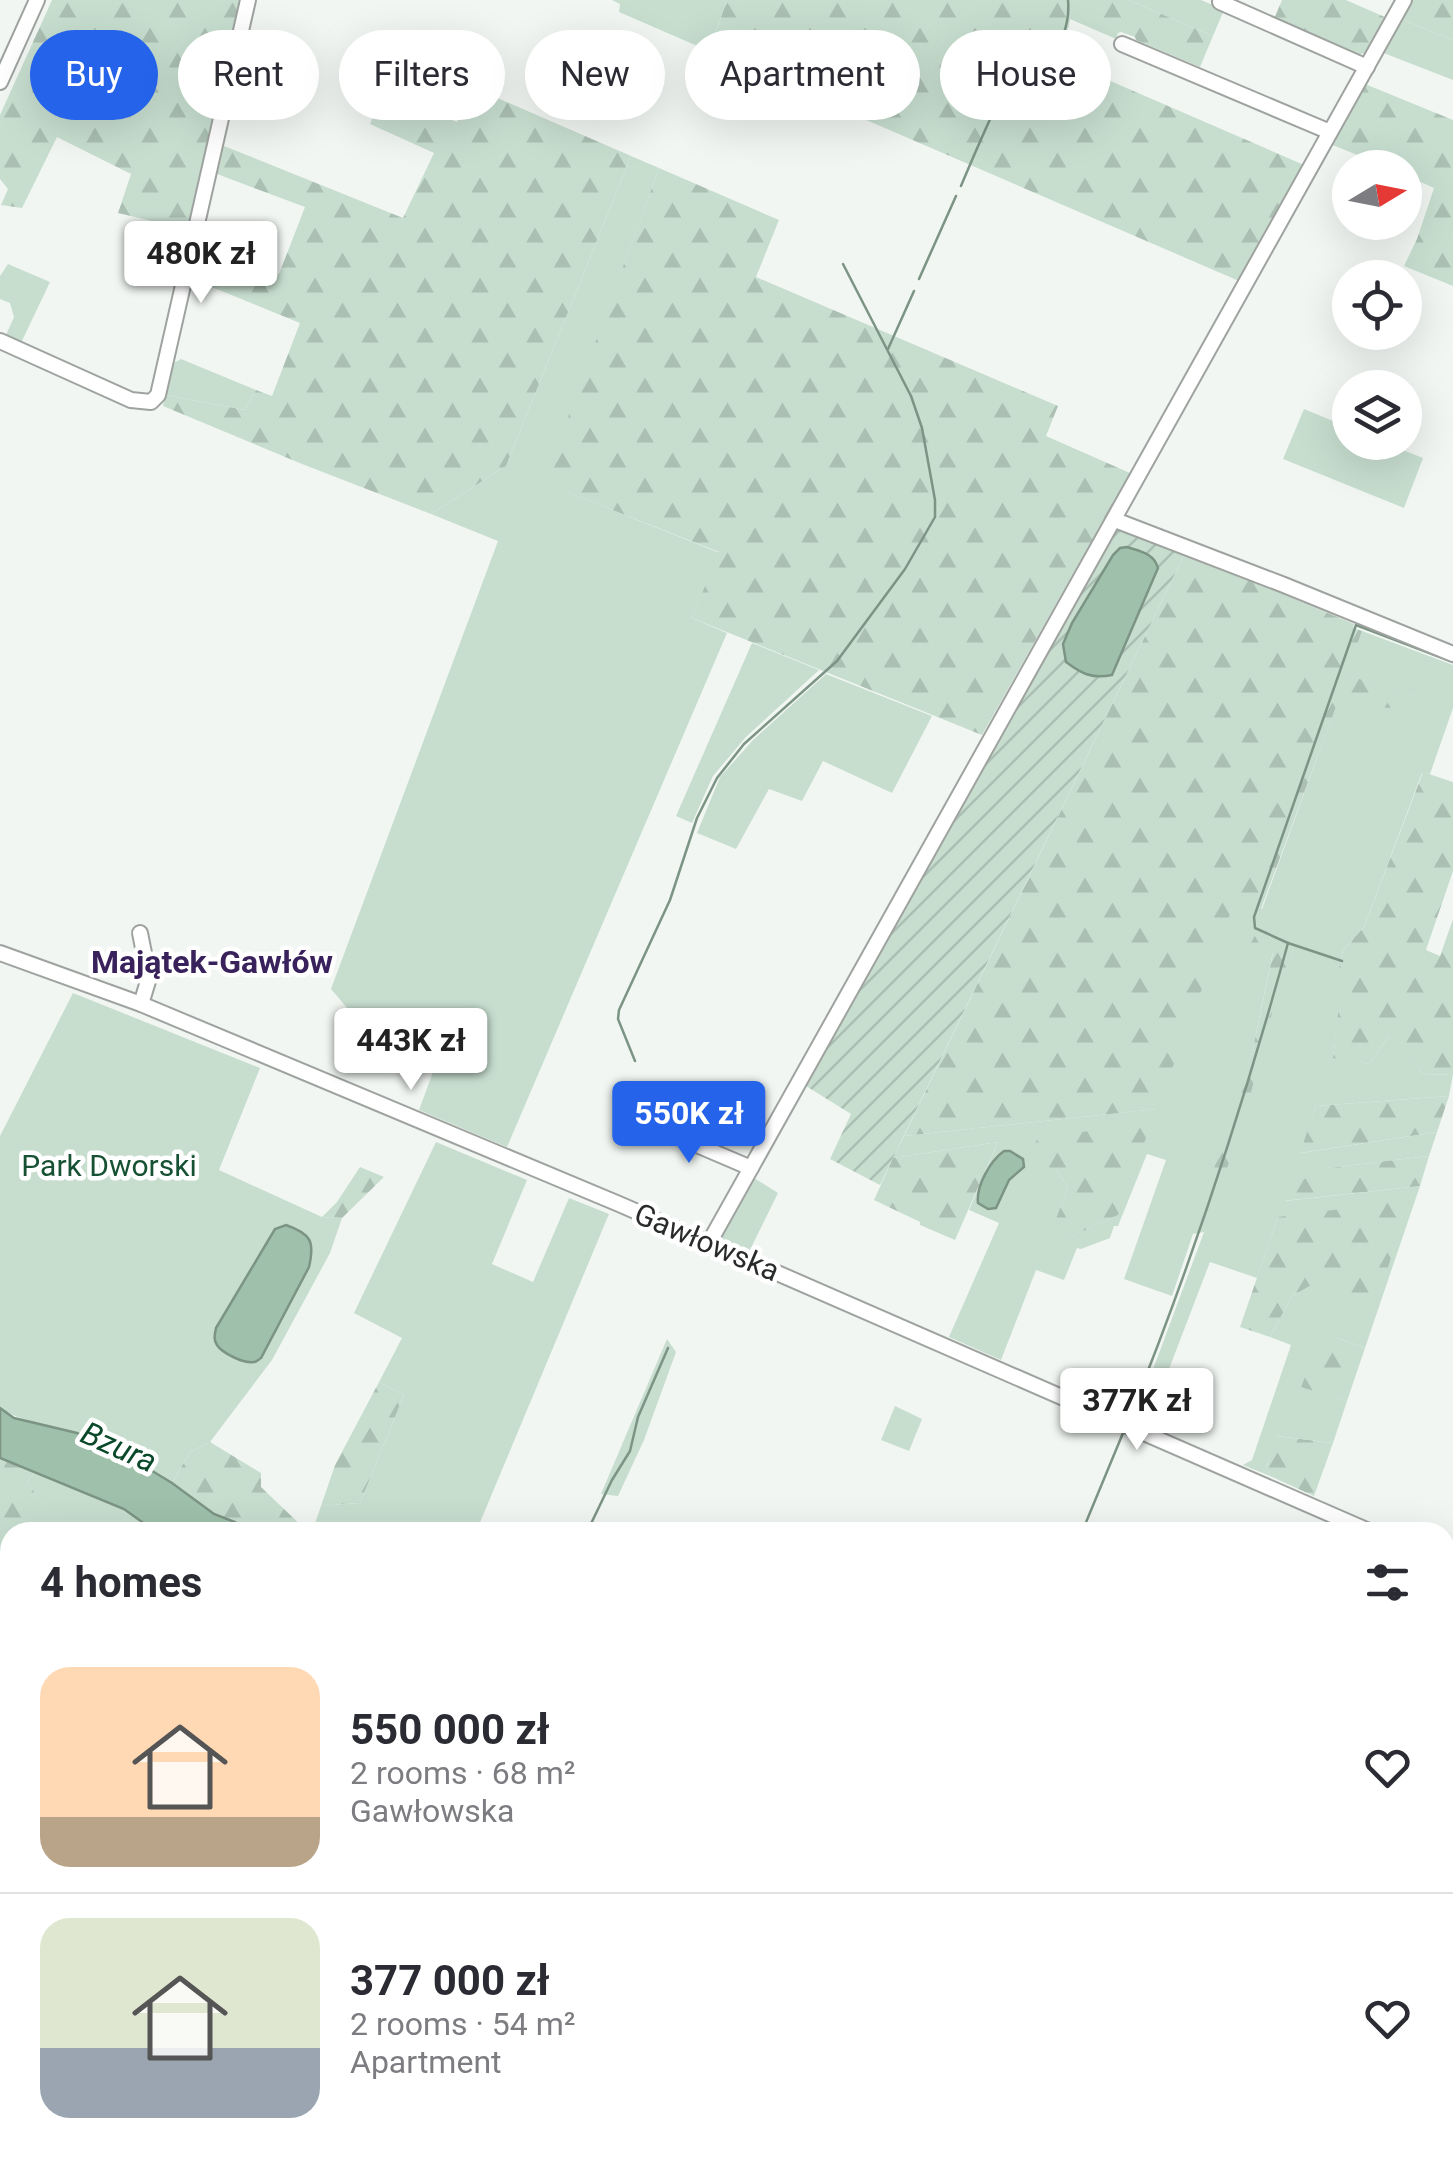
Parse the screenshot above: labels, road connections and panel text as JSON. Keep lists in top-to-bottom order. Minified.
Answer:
{"streets":{"street":["Gawłowska"]},"districts":["Majątek-Gawłów"],"water":["Bzura"],"parks":["Park Dworski"],"north":"right","page":{"chip":["Buy","Rent","Filters","New","Apartment","House"],"price":["480K zł","443K zł","550K zł","377K zł"],"heading":"4 homes","list":[{"name":"550 000 zł","note":"2 rooms · 68 m² · Gawłowska"},{"name":"377 000 zł","note":"2 rooms · 54 m² · Apartment"}]}}
